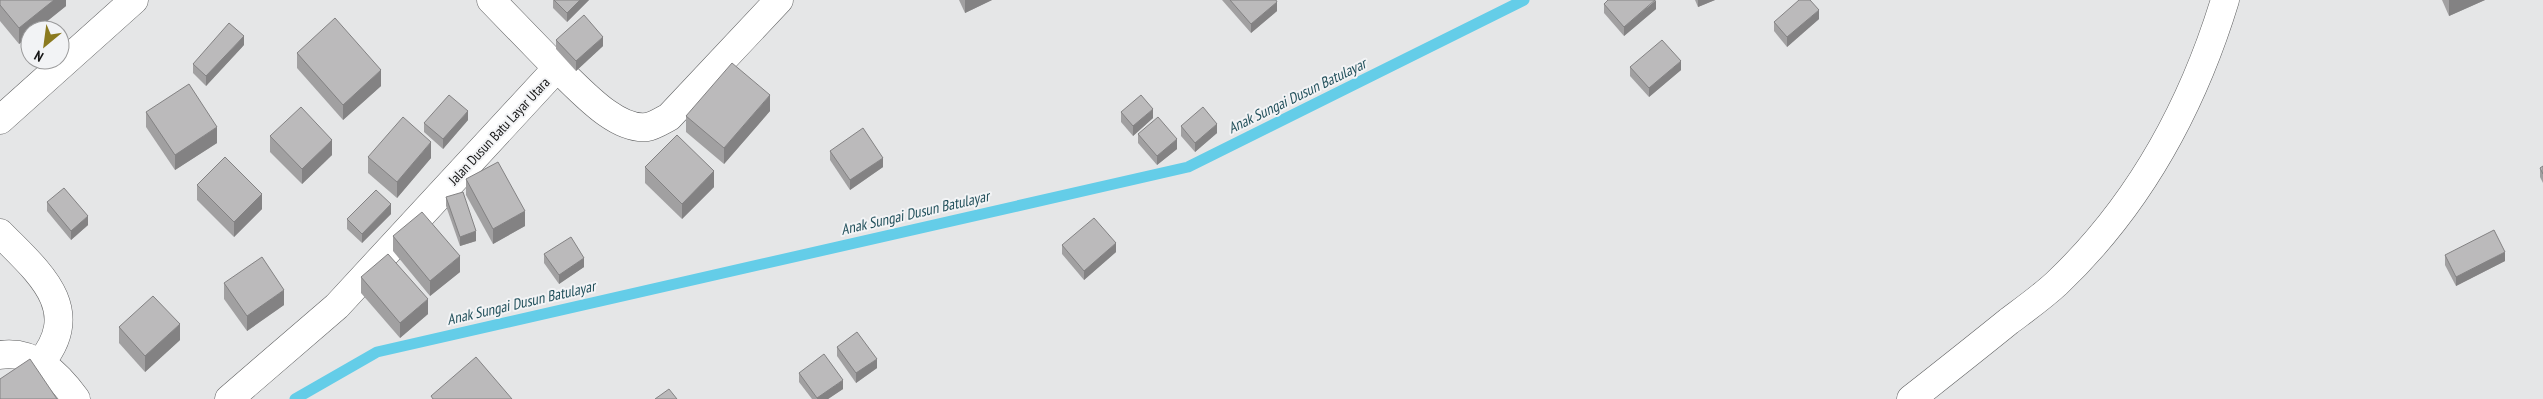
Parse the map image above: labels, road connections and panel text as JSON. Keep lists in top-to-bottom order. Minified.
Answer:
{"streets":{"street":["Jalan Dusun Batu Layar Utara"]},"water":["Anak Sungai Dusun Batulayar"],"north":"bottom left"}
